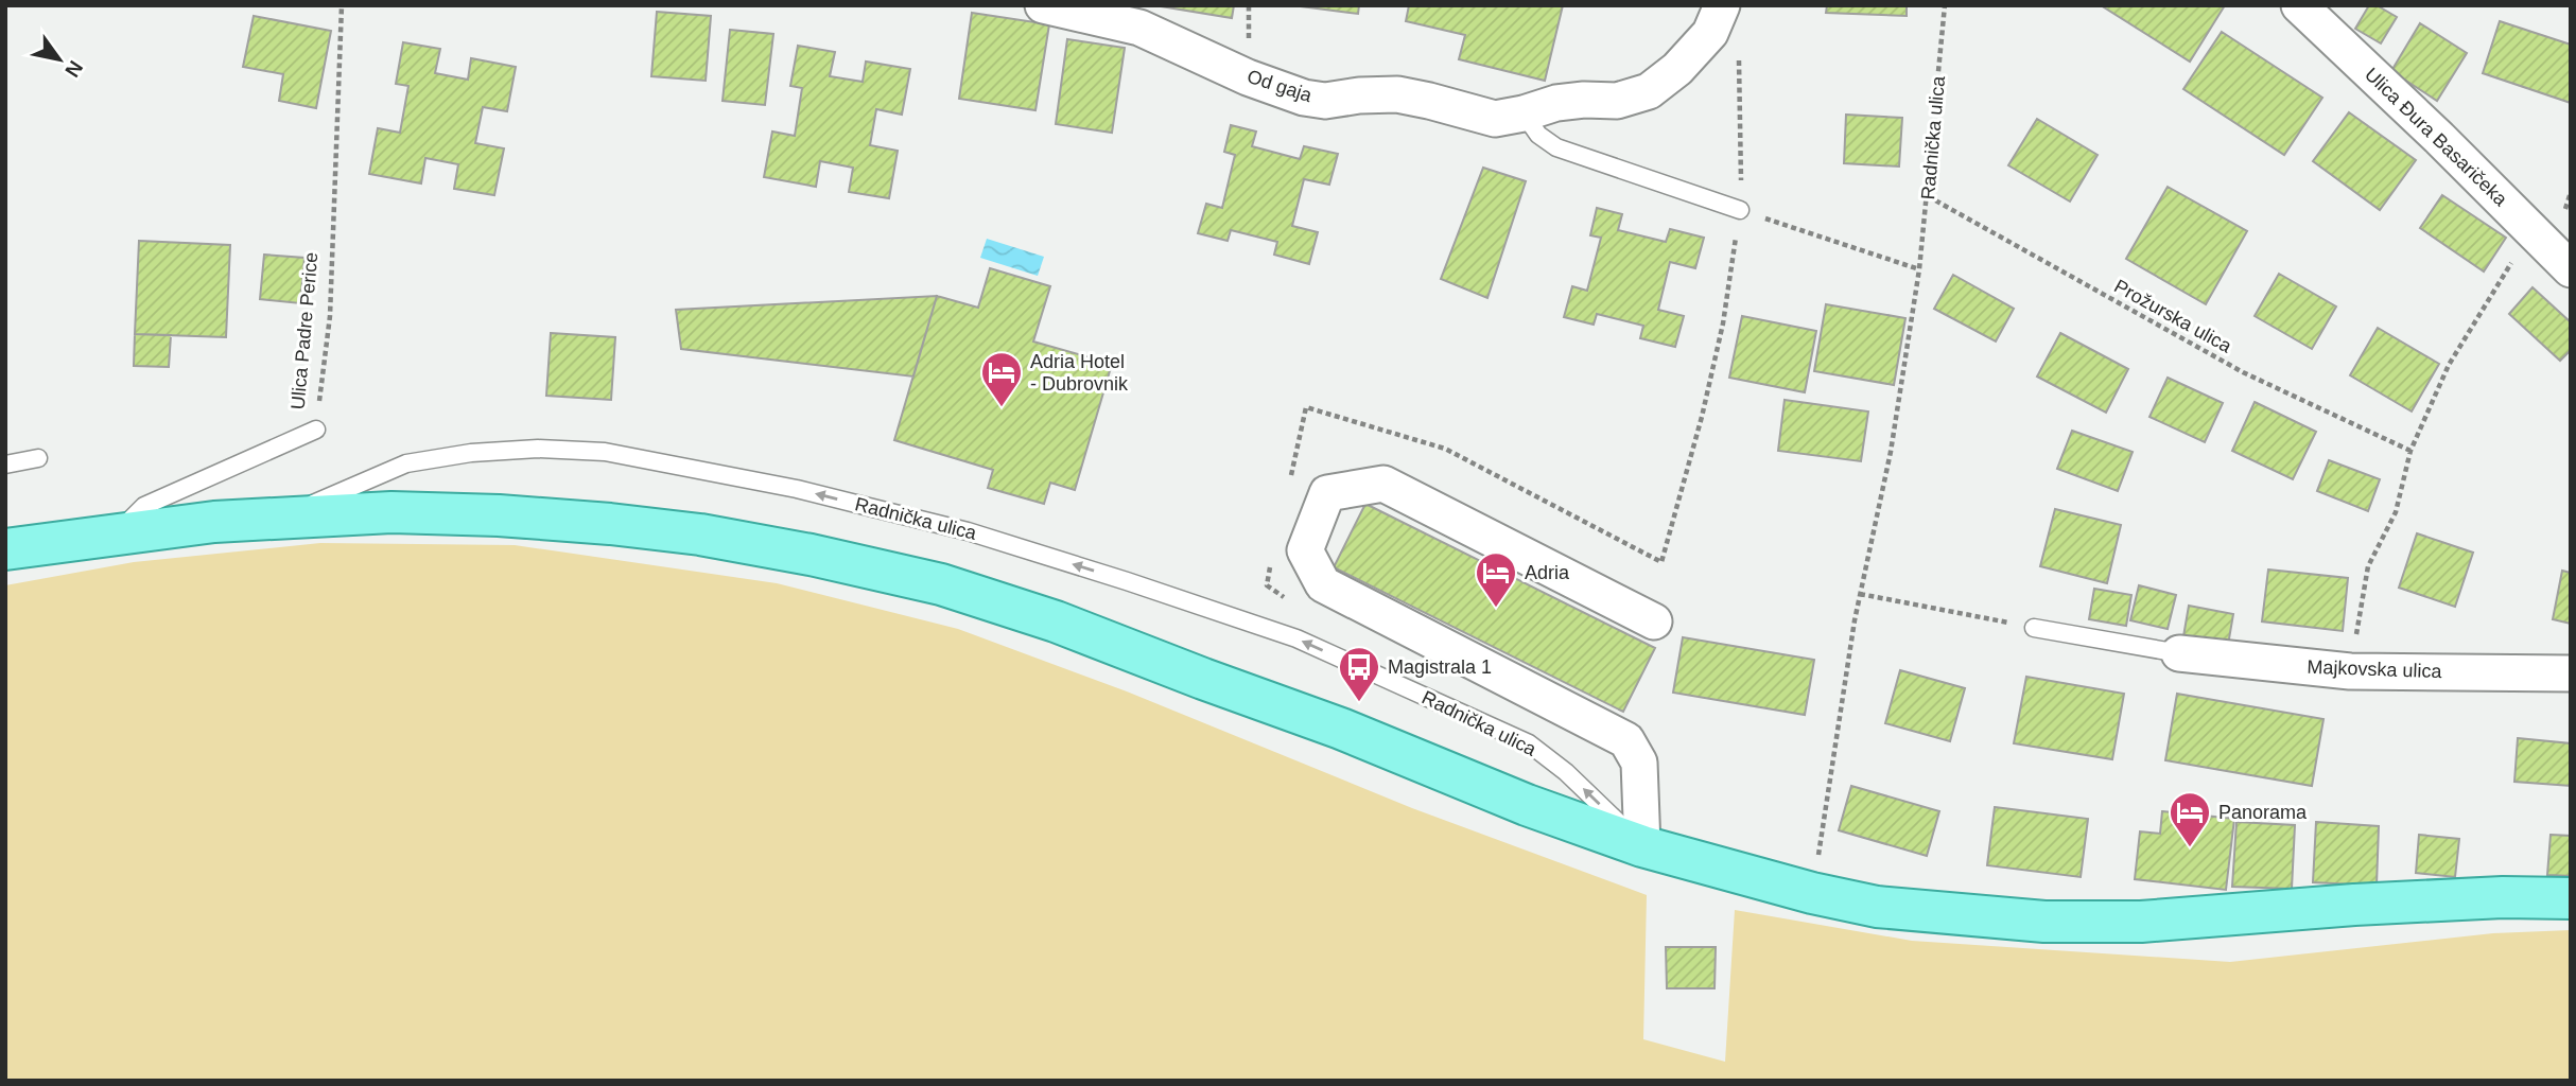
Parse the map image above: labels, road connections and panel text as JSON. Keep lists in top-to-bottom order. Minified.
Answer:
{"streets":{"street":["Od gaja","Ulica Đura Basaričeka","Majkovska ulica"],"lane":["Radnička ulica","Ulica Padre Perice"],"path":["Prožurska ulica"]},"crossings":[["Radnička ulica","Prožurska ulica"]],"one_way":["Radnička ulica"],"places":{"hotel":["Adria Hotel - Dubrovnik","Adria","Panorama"],"bus stop":["Magistrala 1"]},"north":"bottom right"}
